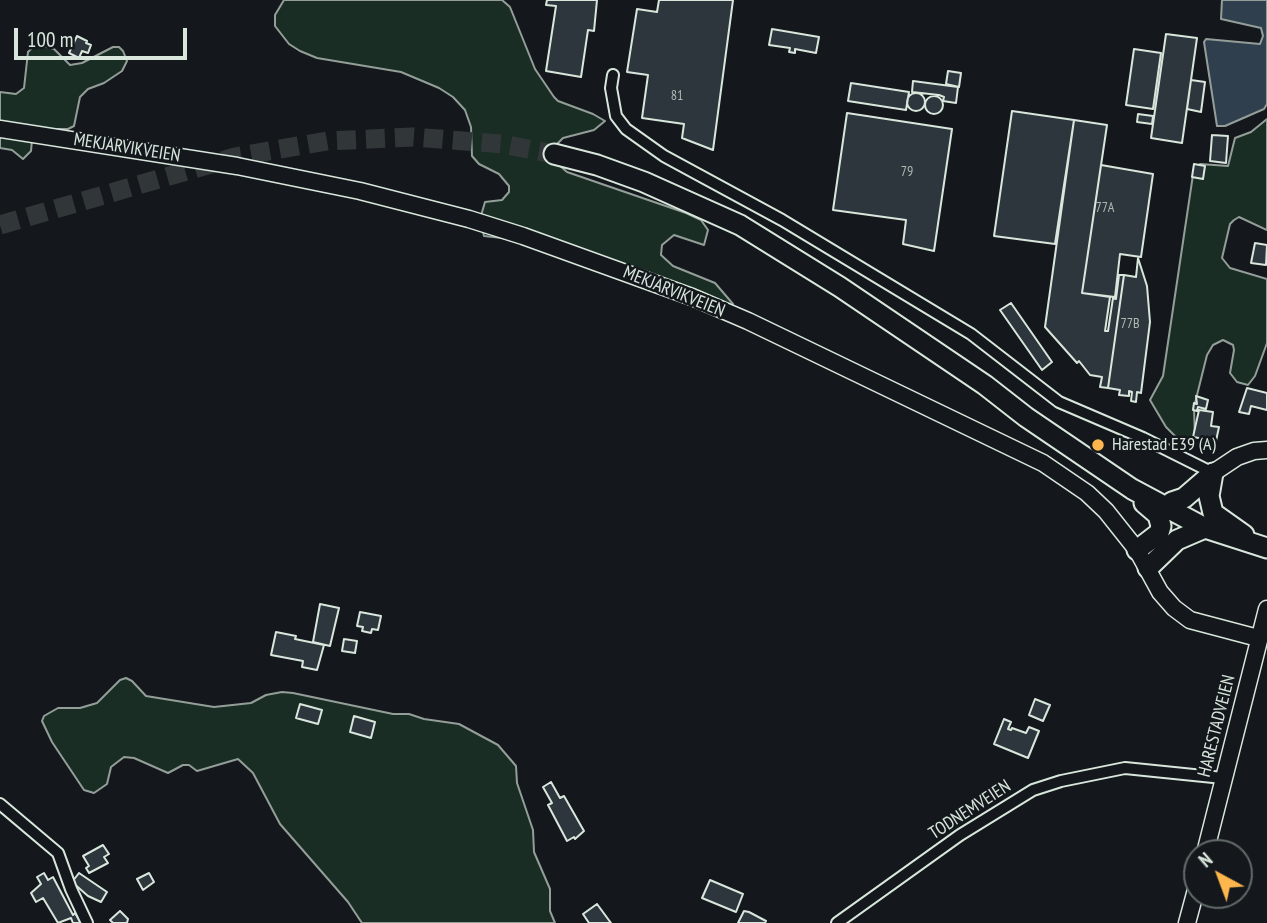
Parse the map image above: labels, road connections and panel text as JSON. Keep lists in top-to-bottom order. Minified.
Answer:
{"streets":{"main road":["MEKJARVIKVEIEN","HARESTADVEIEN"],"street":["TODNEMVEIEN"]},"crossings":[["MEKJARVIKVEIEN","HARESTADVEIEN"],["HARESTADVEIEN","TODNEMVEIEN"]],"places":["Harestad E39 (A)"],"house_numbers":["81","79","77A","77B"],"scale_bar":"100 m","north":"top left"}
